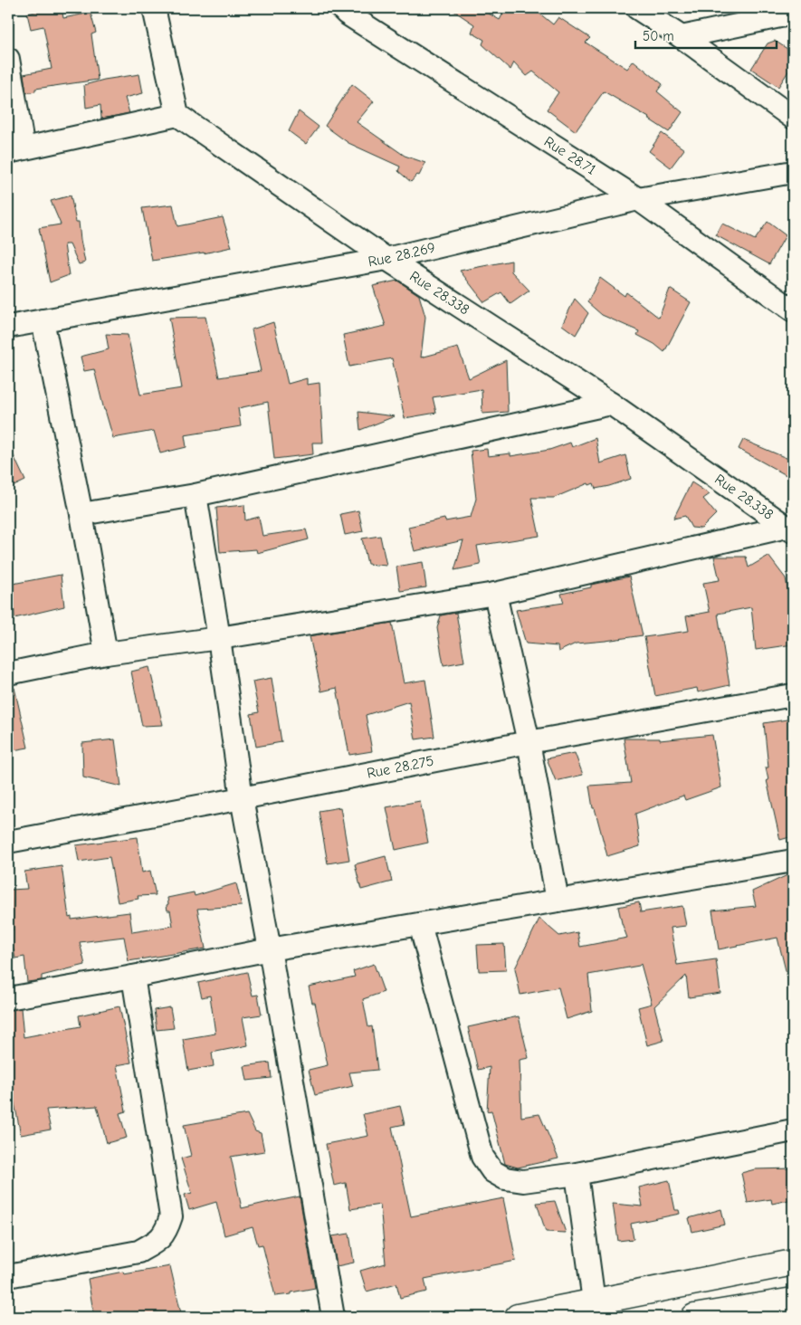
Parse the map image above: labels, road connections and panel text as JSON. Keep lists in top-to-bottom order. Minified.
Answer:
{"streets":{"street":["Rue 28.71","Rue 28.269","Rue 28.338","Rue 28.275"]},"crossings":[["Rue 28.71","Rue 28.269"],["Rue 28.269","Rue 28.338"]],"scale_bar":"50 m"}
